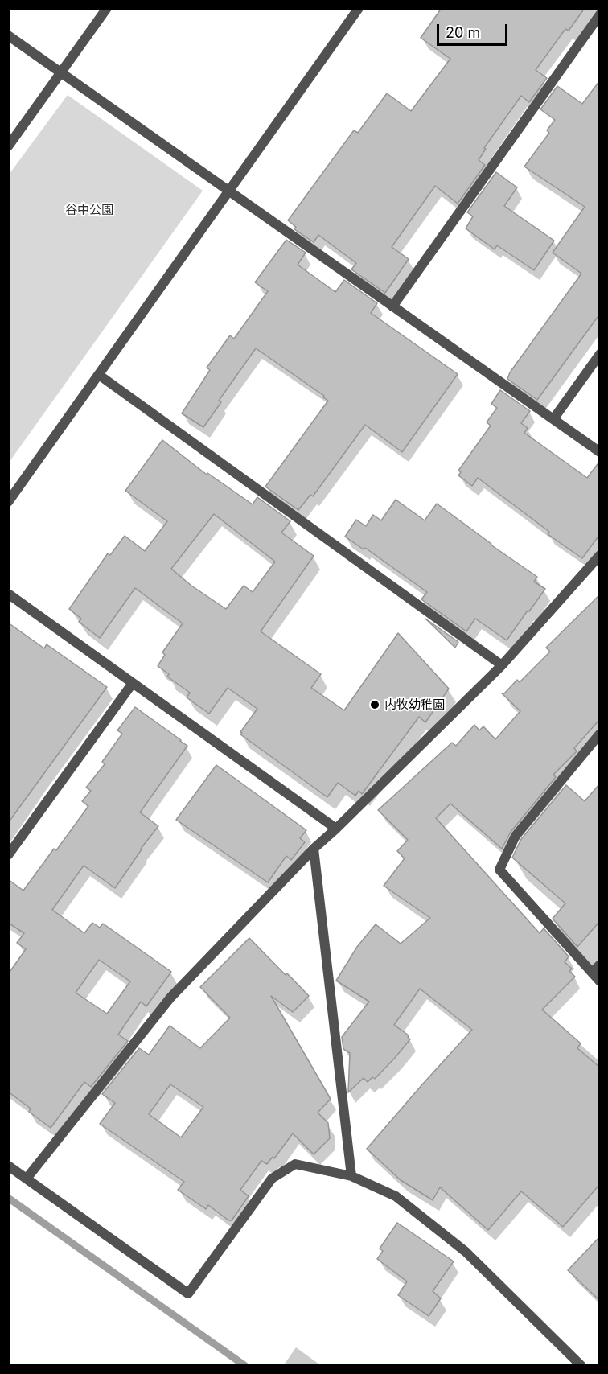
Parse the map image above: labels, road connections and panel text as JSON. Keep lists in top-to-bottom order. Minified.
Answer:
{"parks":["谷中公園"],"places":["内牧幼稚園"],"scale_bar":"20 m"}
